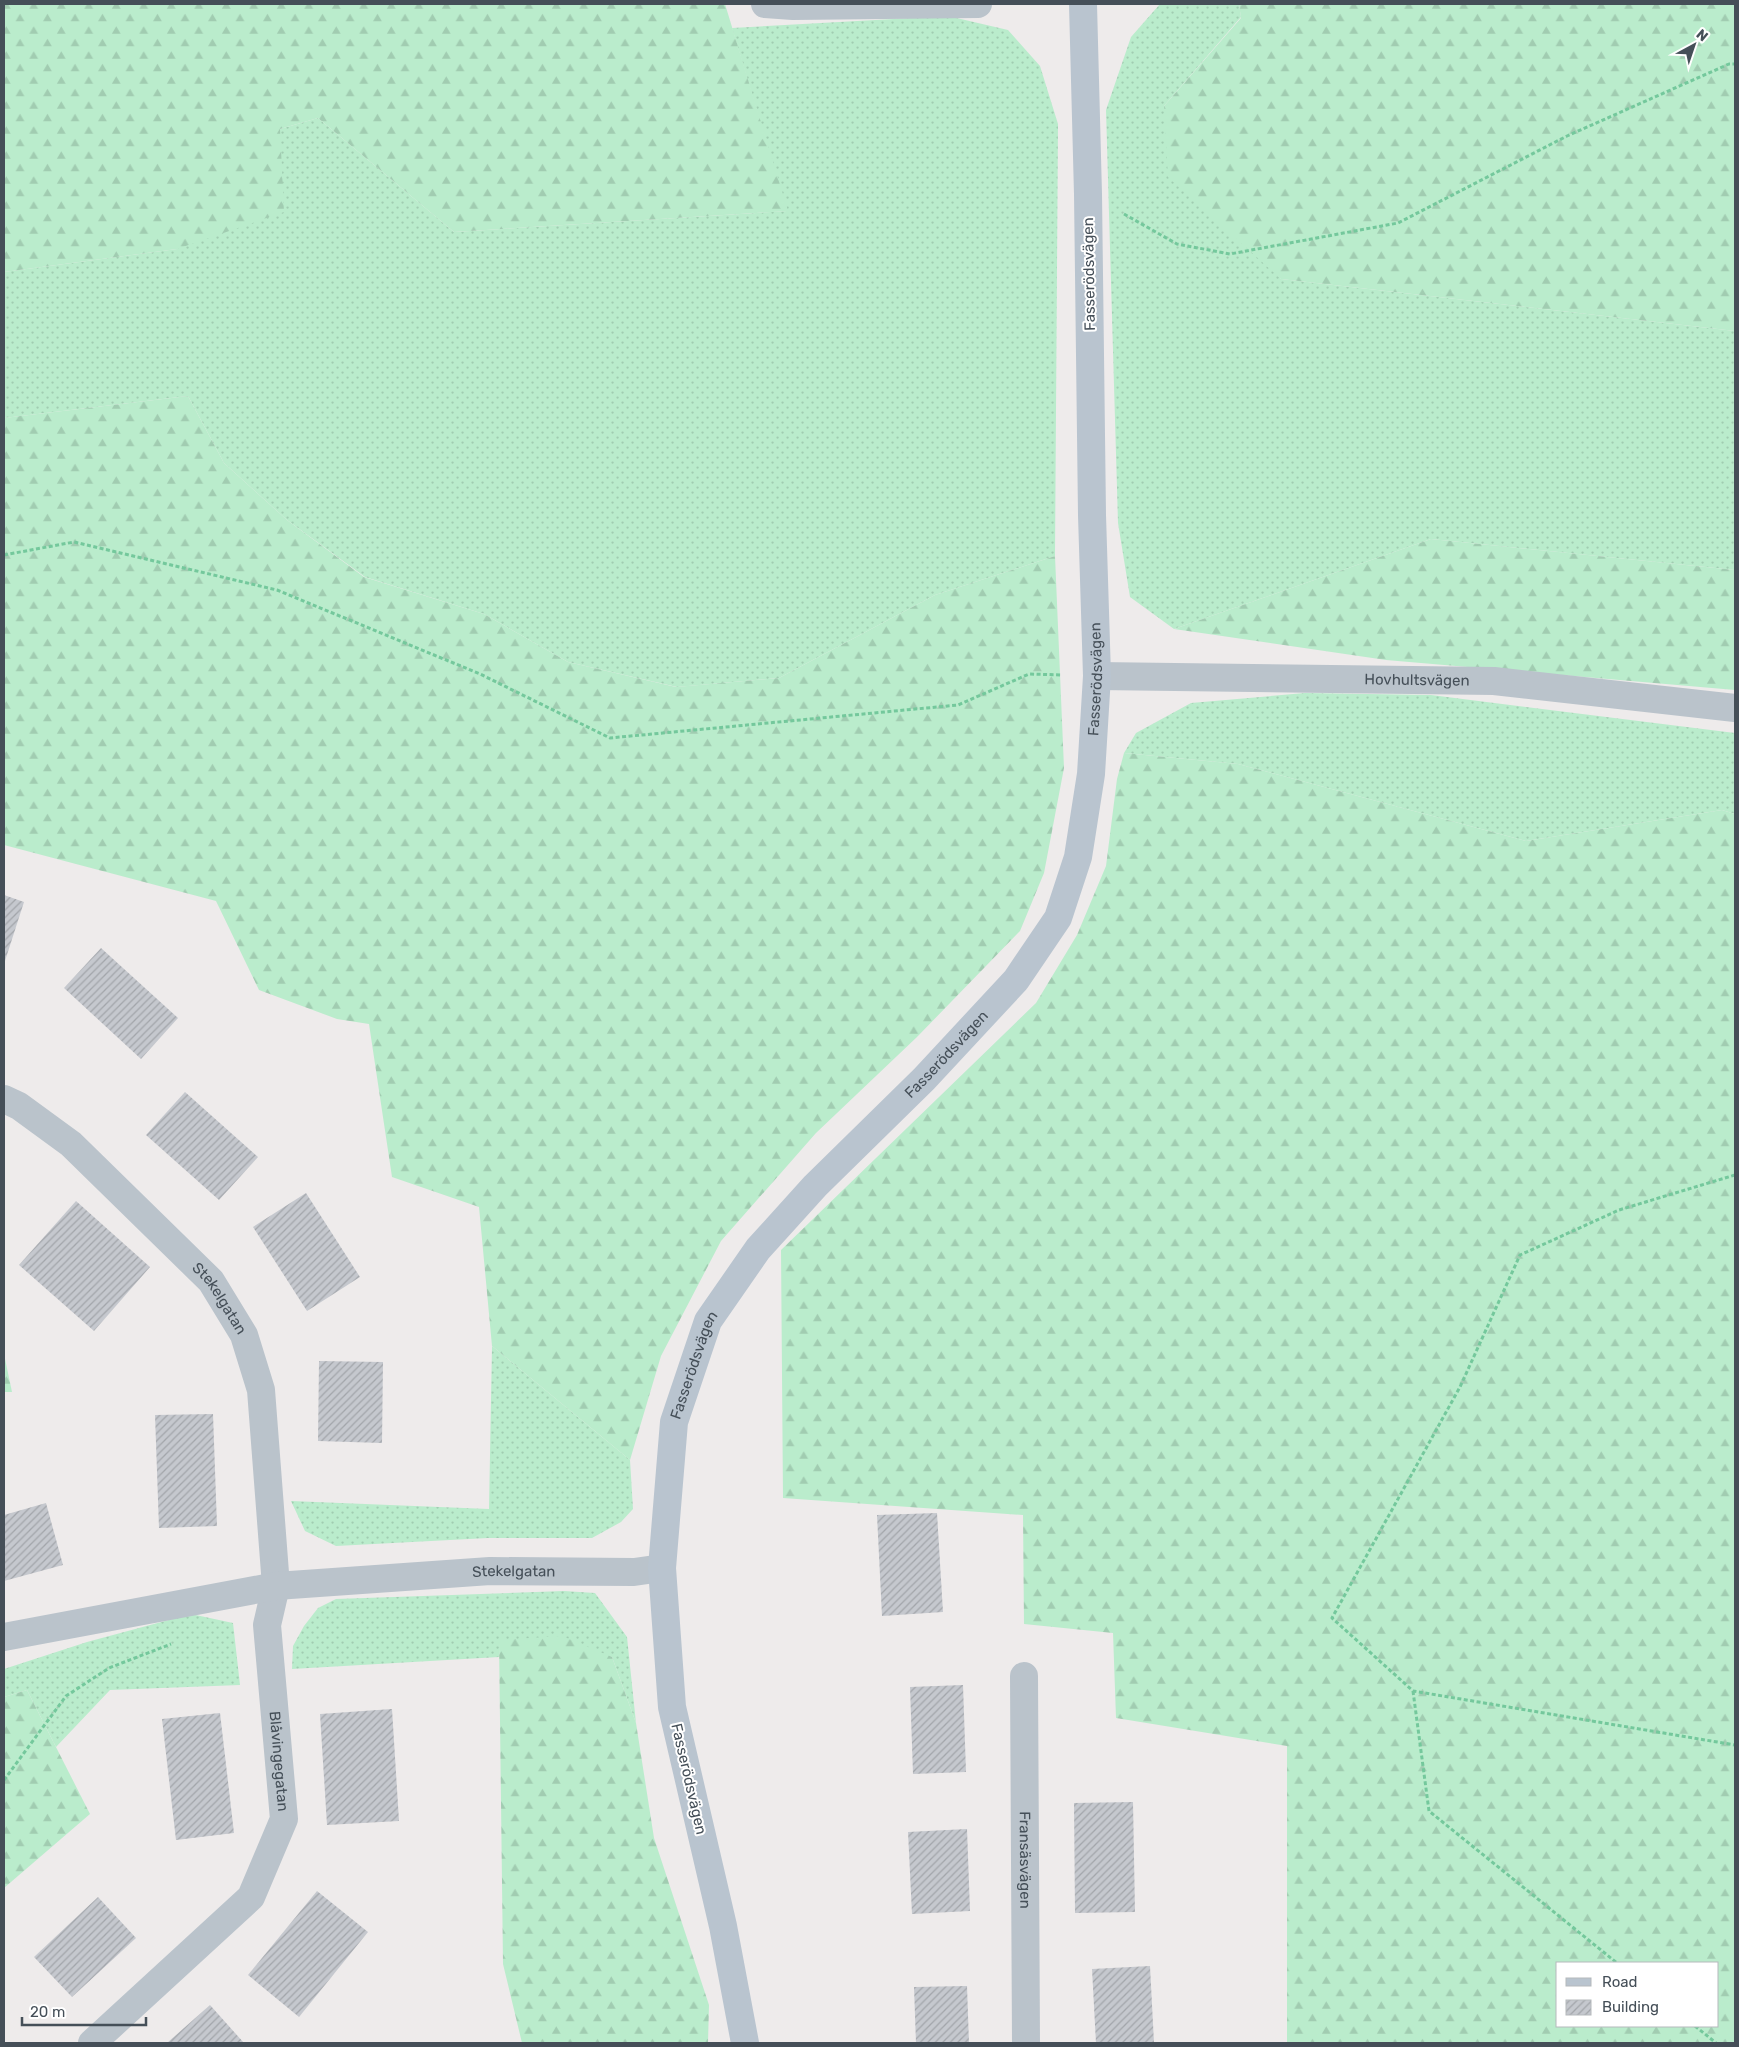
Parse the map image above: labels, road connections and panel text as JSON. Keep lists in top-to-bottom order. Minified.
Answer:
{"streets":{"street":["Fasserödsvägen","Hovhultsvägen","Stekelgatan","Blåvingegatan","Fransäsvägen"]},"crossings":[["Fasserödsvägen","Hovhultsvägen"],["Fasserödsvägen","Stekelgatan"],["Stekelgatan","Blåvingegatan"]],"legend":["Road","Building"],"scale_bar":"20 m","north":"top right"}
